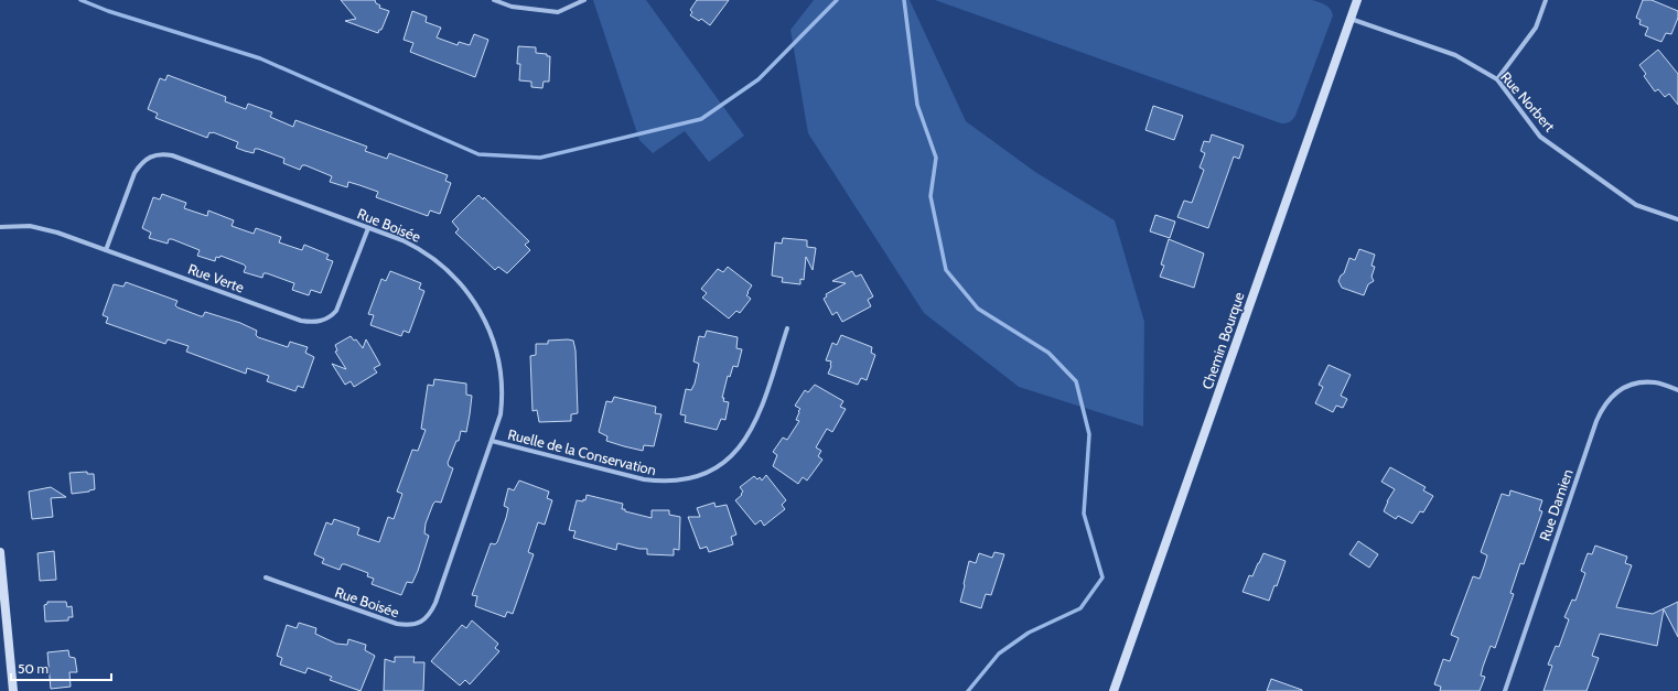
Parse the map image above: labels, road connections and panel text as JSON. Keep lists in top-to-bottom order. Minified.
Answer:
{"streets":{"street":["Rue Norbert","Rue Boisée","Rue Verte","Chemin Bourque","Ruelle de la Conservation","Rue Damien"]},"crossings":[["Rue Norbert","Chemin Bourque"],["Rue Boisée","Rue Verte"],["Rue Boisée","Ruelle de la Conservation"]],"scale_bar":"50 m"}
